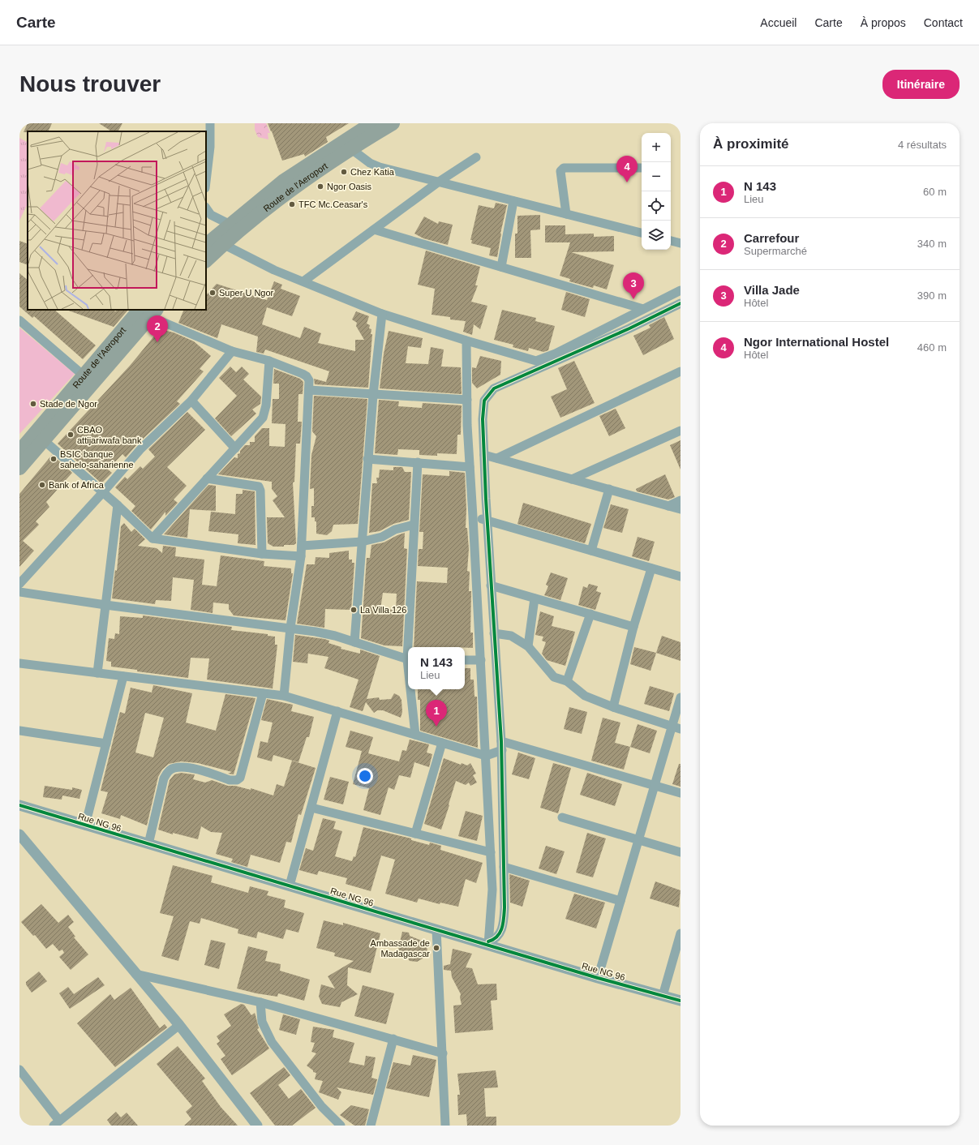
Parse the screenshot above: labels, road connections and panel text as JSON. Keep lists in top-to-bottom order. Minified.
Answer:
{"streets":{"highway":["Route de l'Aeroport"],"street":["Rue NG 96"]},"places":["Chez Katia","Ngor Oasis","TFC Mc.Ceasar's","Super U Ngor","Stade de Ngor","CBAO attijariwafa bank","BSIC banque sahelo-saharienne","Bank of Africa","La Villa 126","Ambassade de Madagascar"],"page":{"header":"Carte","nav":["Accueil","Carte","À propos","Contact"],"buttons":"Itinéraire","title":"Nous trouver","heading":["À proximité","4 résultats"],"map_buttons":["+","−"],"pins":["4","3","2","1"],"list":[{"mark":"1","name":"N 143","note":"Lieu","value":"60 m"},{"mark":"2","name":"Carrefour","note":"Supermarché","value":"340 m"},{"mark":"3","name":"Villa Jade","note":"Hôtel","value":"390 m"},{"mark":"4","name":"Ngor International Hostel","note":"Hôtel","value":"460 m"}],"popup":["N 143","Lieu"]}}
